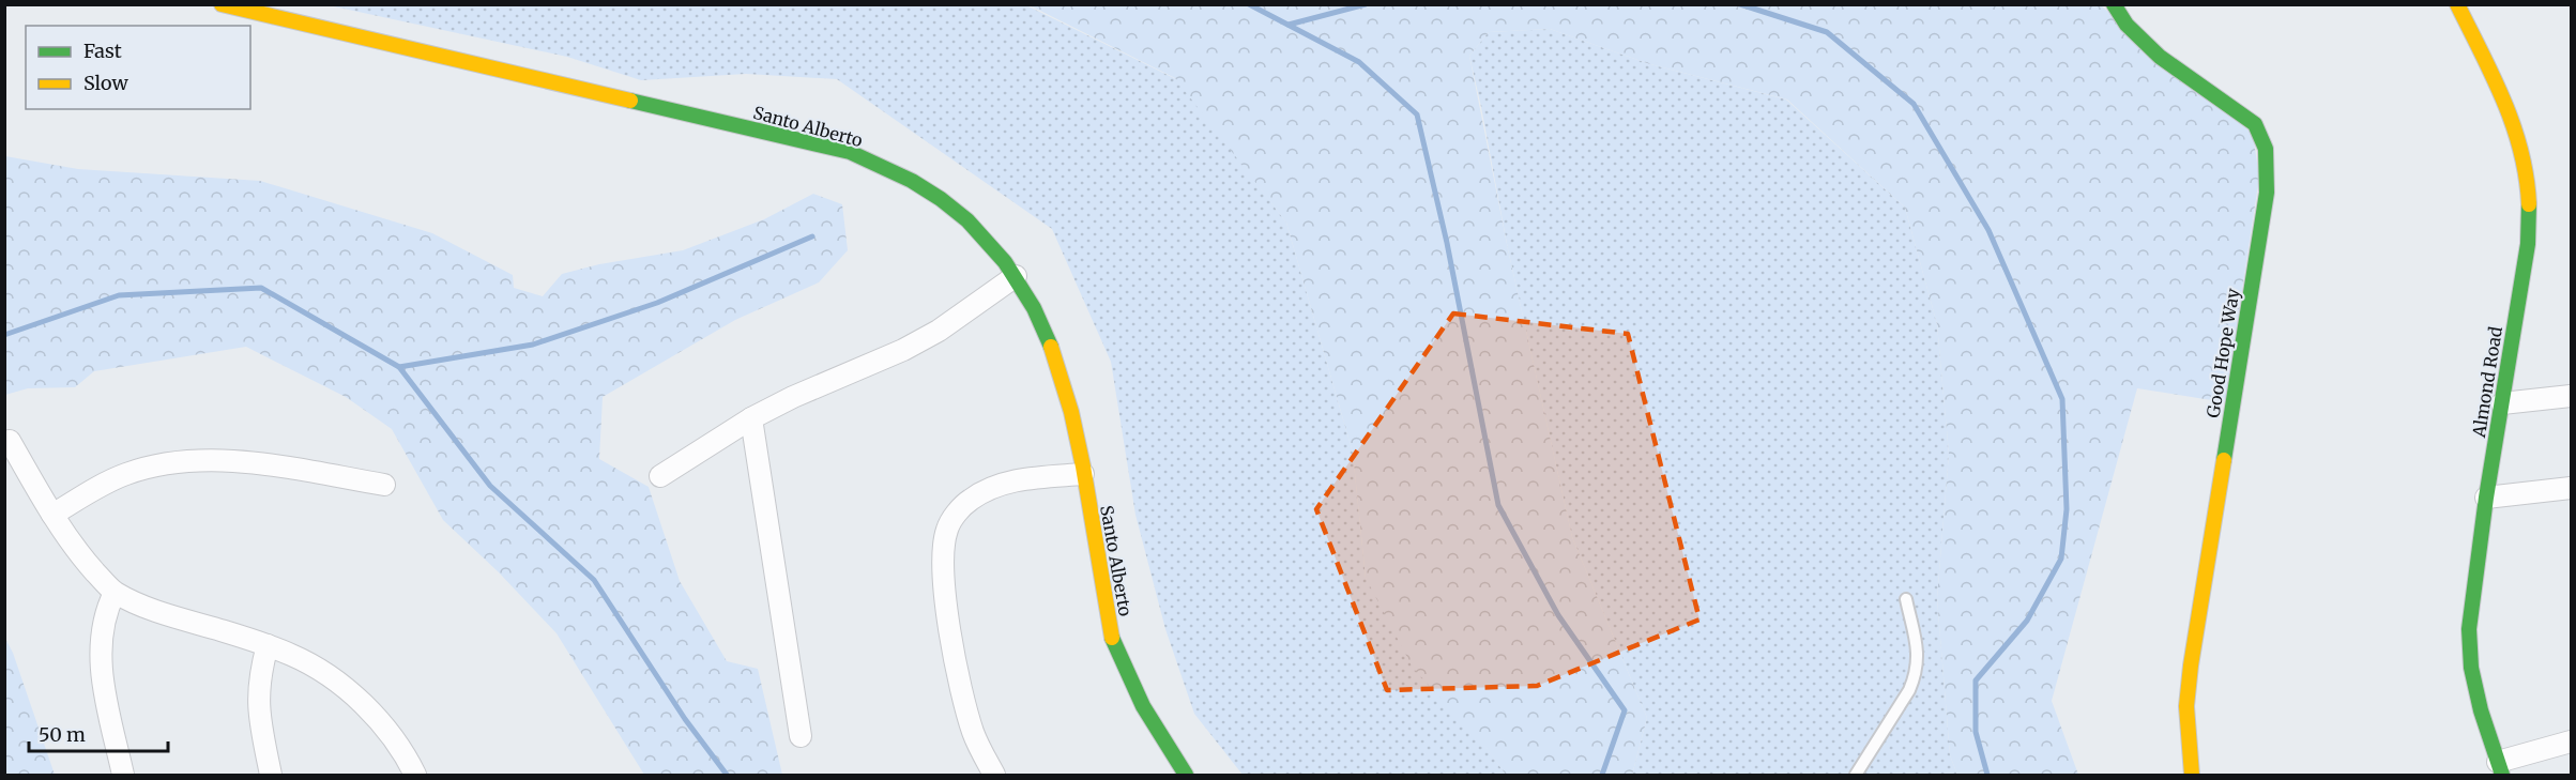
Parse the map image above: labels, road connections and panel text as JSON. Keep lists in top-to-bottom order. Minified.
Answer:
{"streets":{"street":["Santo Alberto","Good Hope Way","Almond Road"]},"legend":["Fast","Slow"],"scale_bar":"50 m"}
